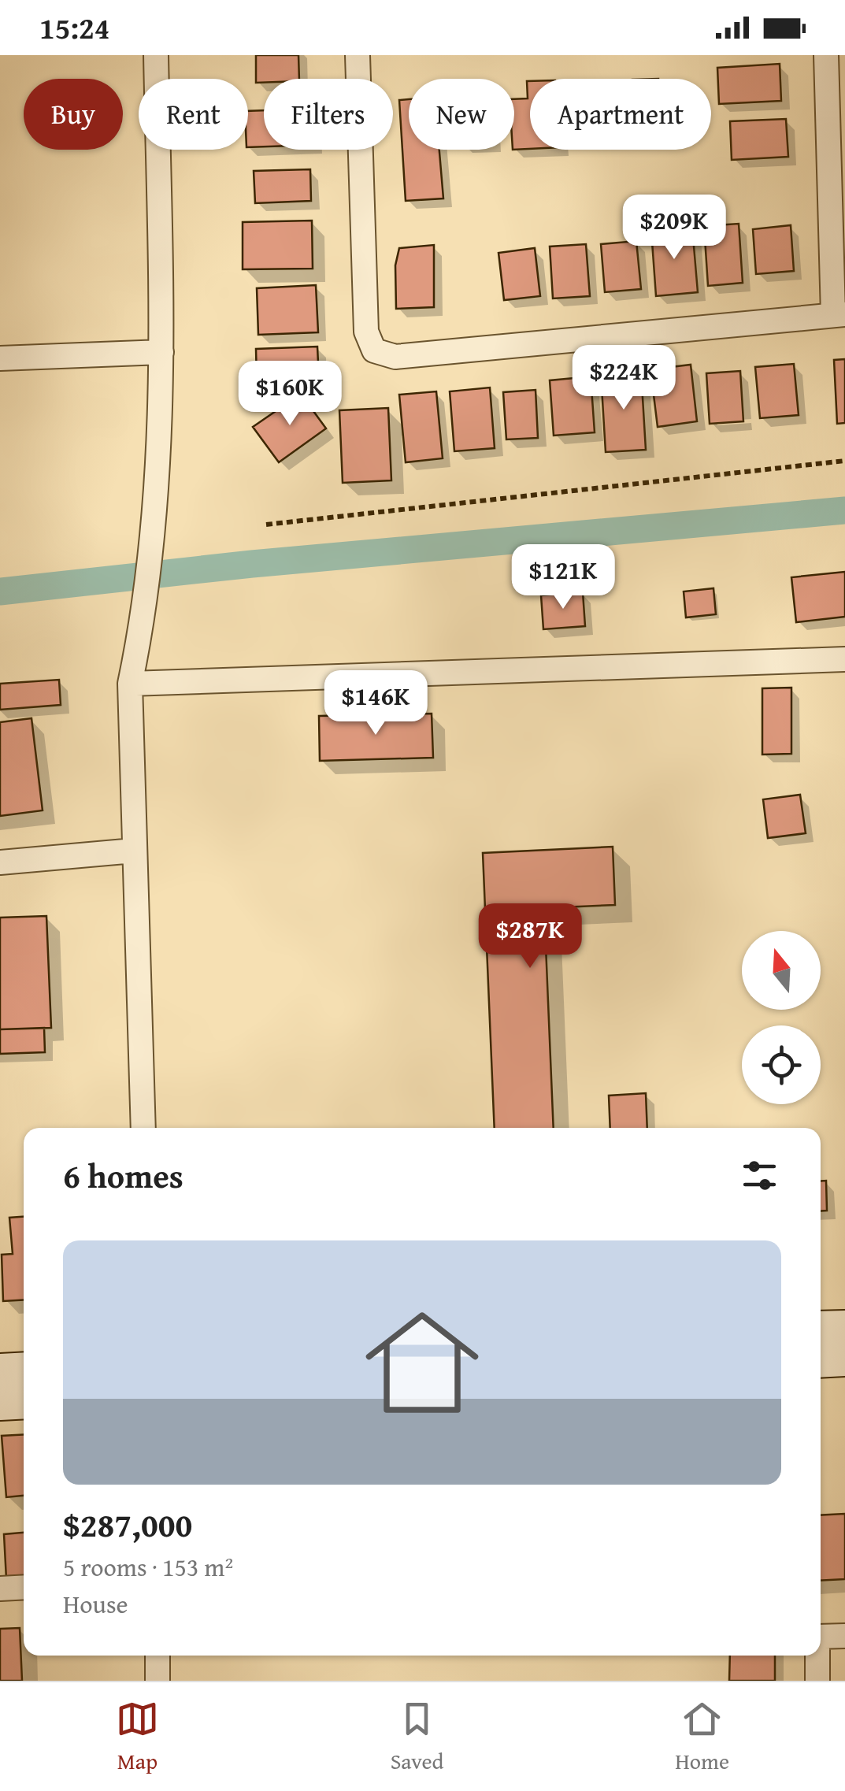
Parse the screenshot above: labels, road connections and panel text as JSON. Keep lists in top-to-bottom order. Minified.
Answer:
{"north":"top","page":{"status":"15:24","chip":["Buy","Rent","Filters","New","Apartment"],"price":["$209K","$224K","$160K","$121K","$146K","$287K"],"heading":"6 homes","list":[{"name":"$287,000","note":"5 rooms · 153 m² · House"}],"tabs":["Map","Saved","Home"]}}
